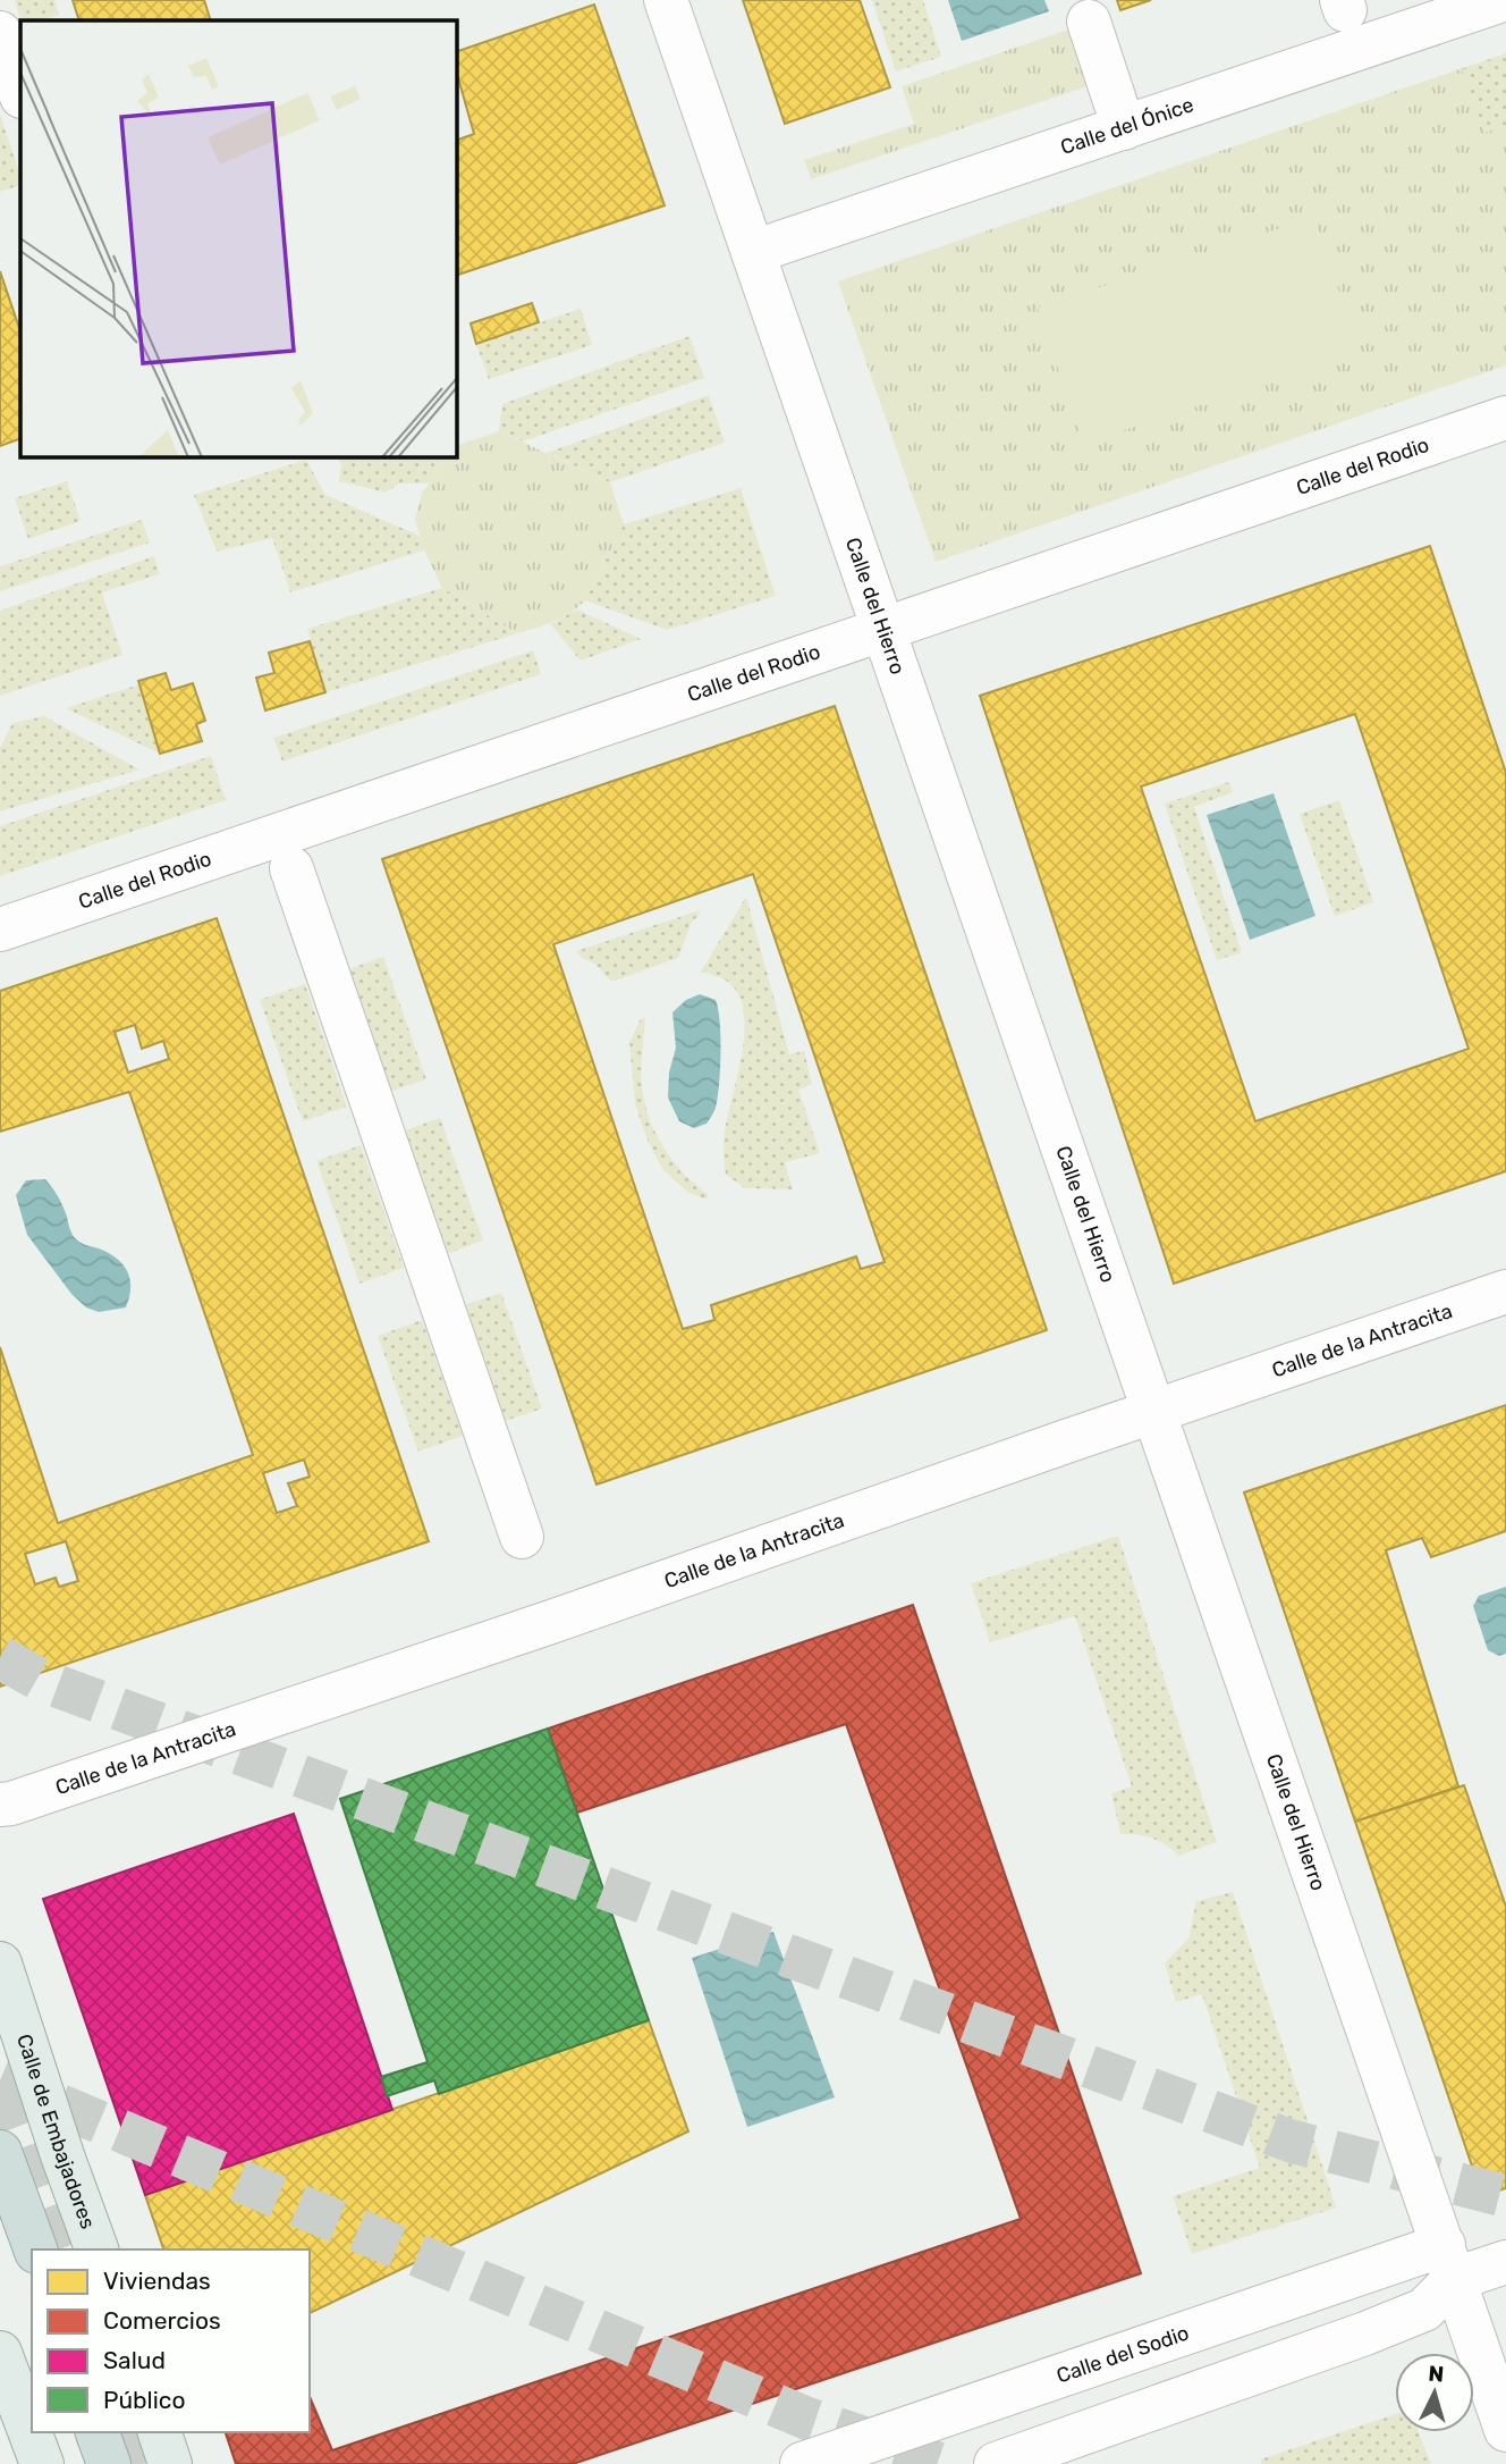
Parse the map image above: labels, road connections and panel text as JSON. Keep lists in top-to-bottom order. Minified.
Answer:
{"streets":{"main road":["Calle de Embajadores"],"street":["Calle del Ónice","Calle del Rodio","Calle del Hierro","Calle de la Antracita","Calle del Sodio"]},"crossings":[["Calle del Ónice","Calle del Hierro"],["Calle del Rodio","Calle del Hierro"],["Calle del Hierro","Calle de la Antracita"],["Calle del Hierro","Calle del Sodio"]],"legend":["Viviendas","Comercios","Salud","Público"],"north":"top"}
